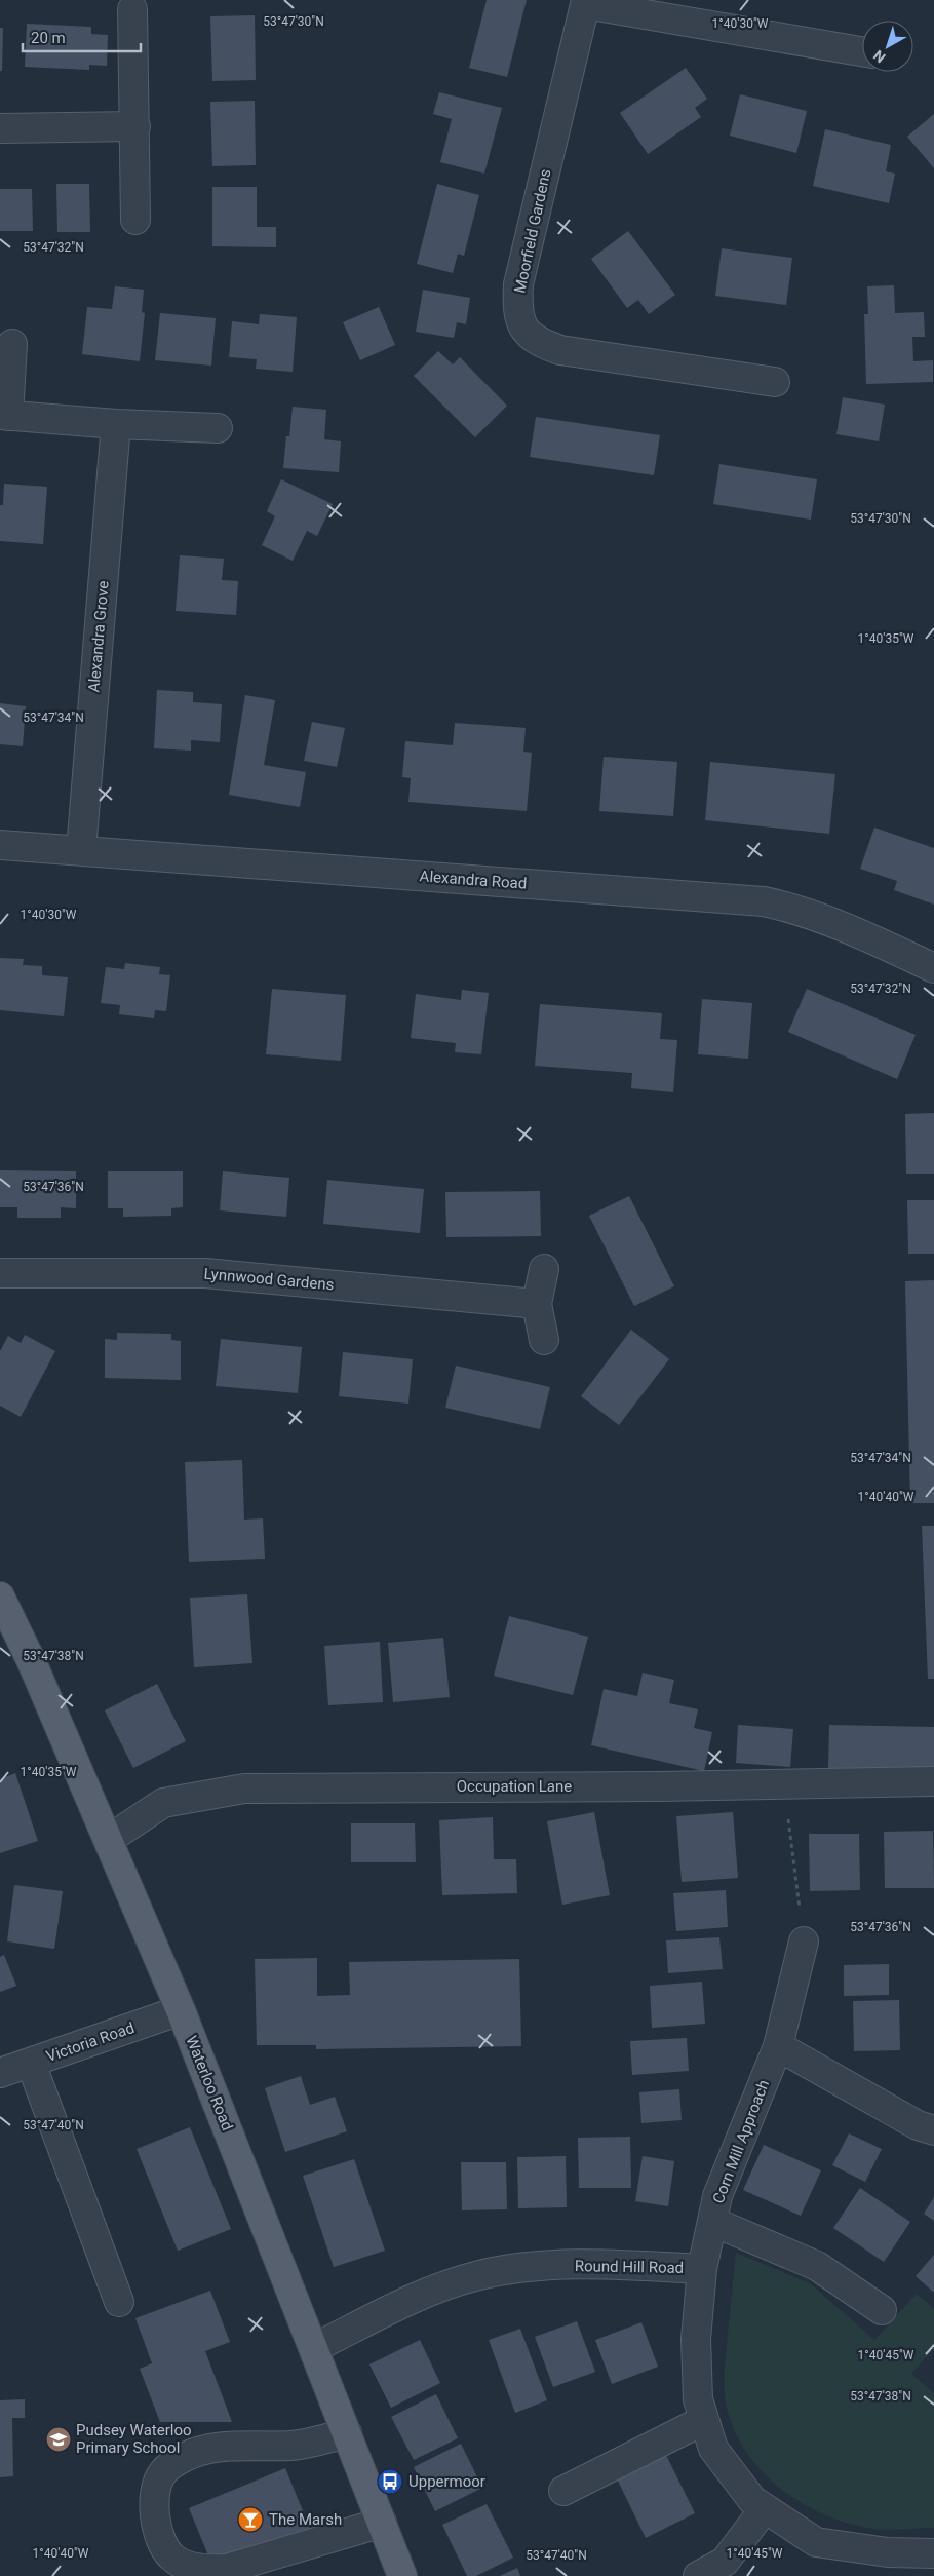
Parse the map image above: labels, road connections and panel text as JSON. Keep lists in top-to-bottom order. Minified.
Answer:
{"streets":{"main road":["Waterloo Road"],"street":["Moorfield Gardens","Alexandra Grove","Alexandra Road","Lynnwood Gardens","Occupation Lane","Victoria Road","Corn Mill Approach","Round Hill Road"]},"crossings":[["Alexandra Grove","Alexandra Road"],["Occupation Lane","Waterloo Road"],["Victoria Road","Waterloo Road"],["Waterloo Road","Round Hill Road"],["Corn Mill Approach","Round Hill Road"]],"places":{"school or university":["Pudsey Waterloo Primary School"],"bus stop":["Uppermoor"],"bar":["The Marsh"]},"scale_bar":"20 m","north":"bottom left","coordinates":["53°47'30\"N","1°40'30\"W","53°47'32\"N","1°40'35\"W","53°47'34\"N","53°47'36\"N","1°40'40\"W","53°47'38\"N","53°47'40\"N","1°40'45\"W"]}
